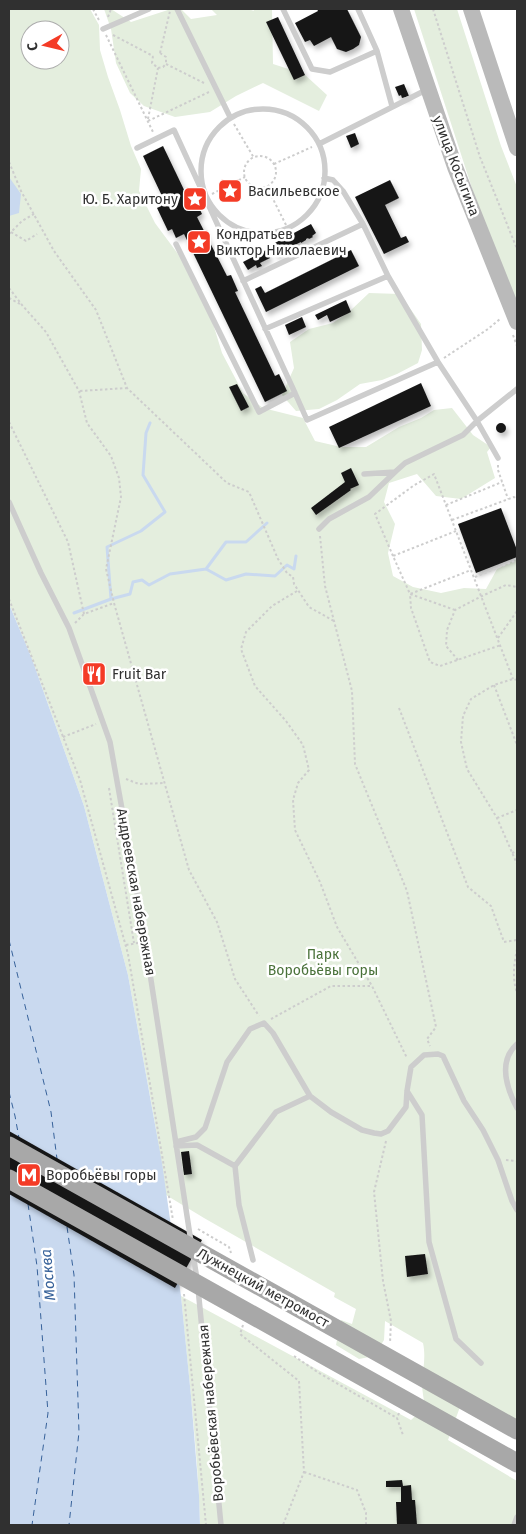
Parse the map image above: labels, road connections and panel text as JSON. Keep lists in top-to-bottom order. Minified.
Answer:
{"streets":{"main road":["улица Косыгина","Лужнецкий метромост"],"lane":["Андреевская набережная","Воробьёвская набережная"]},"crossings":[["Андреевская набережная","Воробьёвская набережная"]],"water":["Москва"],"parks":["Парк Воробьёвы горы"],"places":{"place":["Васильевское","Ю. Б. Харитону","Кондратьев Виктор Николаевич"],"restaurant":["Fruit Bar"],"metro station":["Воробьёвы горы"]},"north":"left"}
